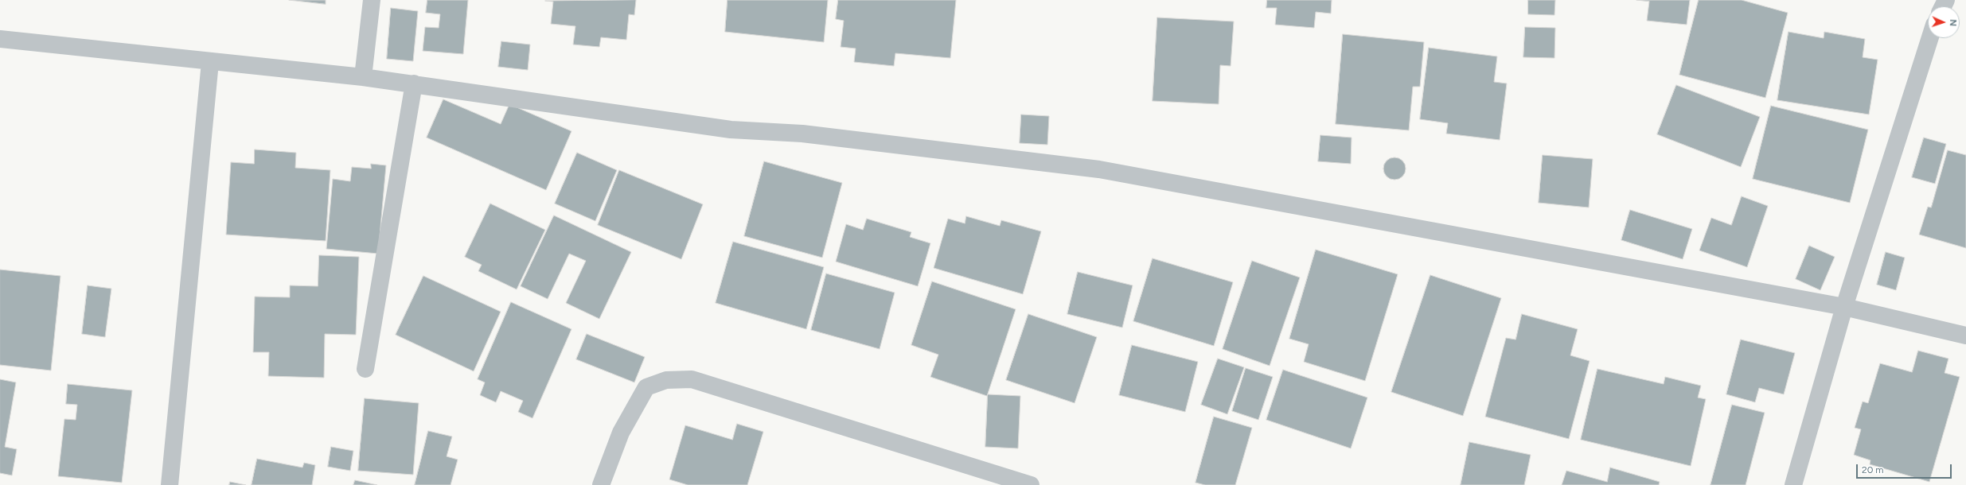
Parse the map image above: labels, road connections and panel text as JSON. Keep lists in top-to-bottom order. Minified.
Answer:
{"scale_bar":"20 m","north":"right"}
